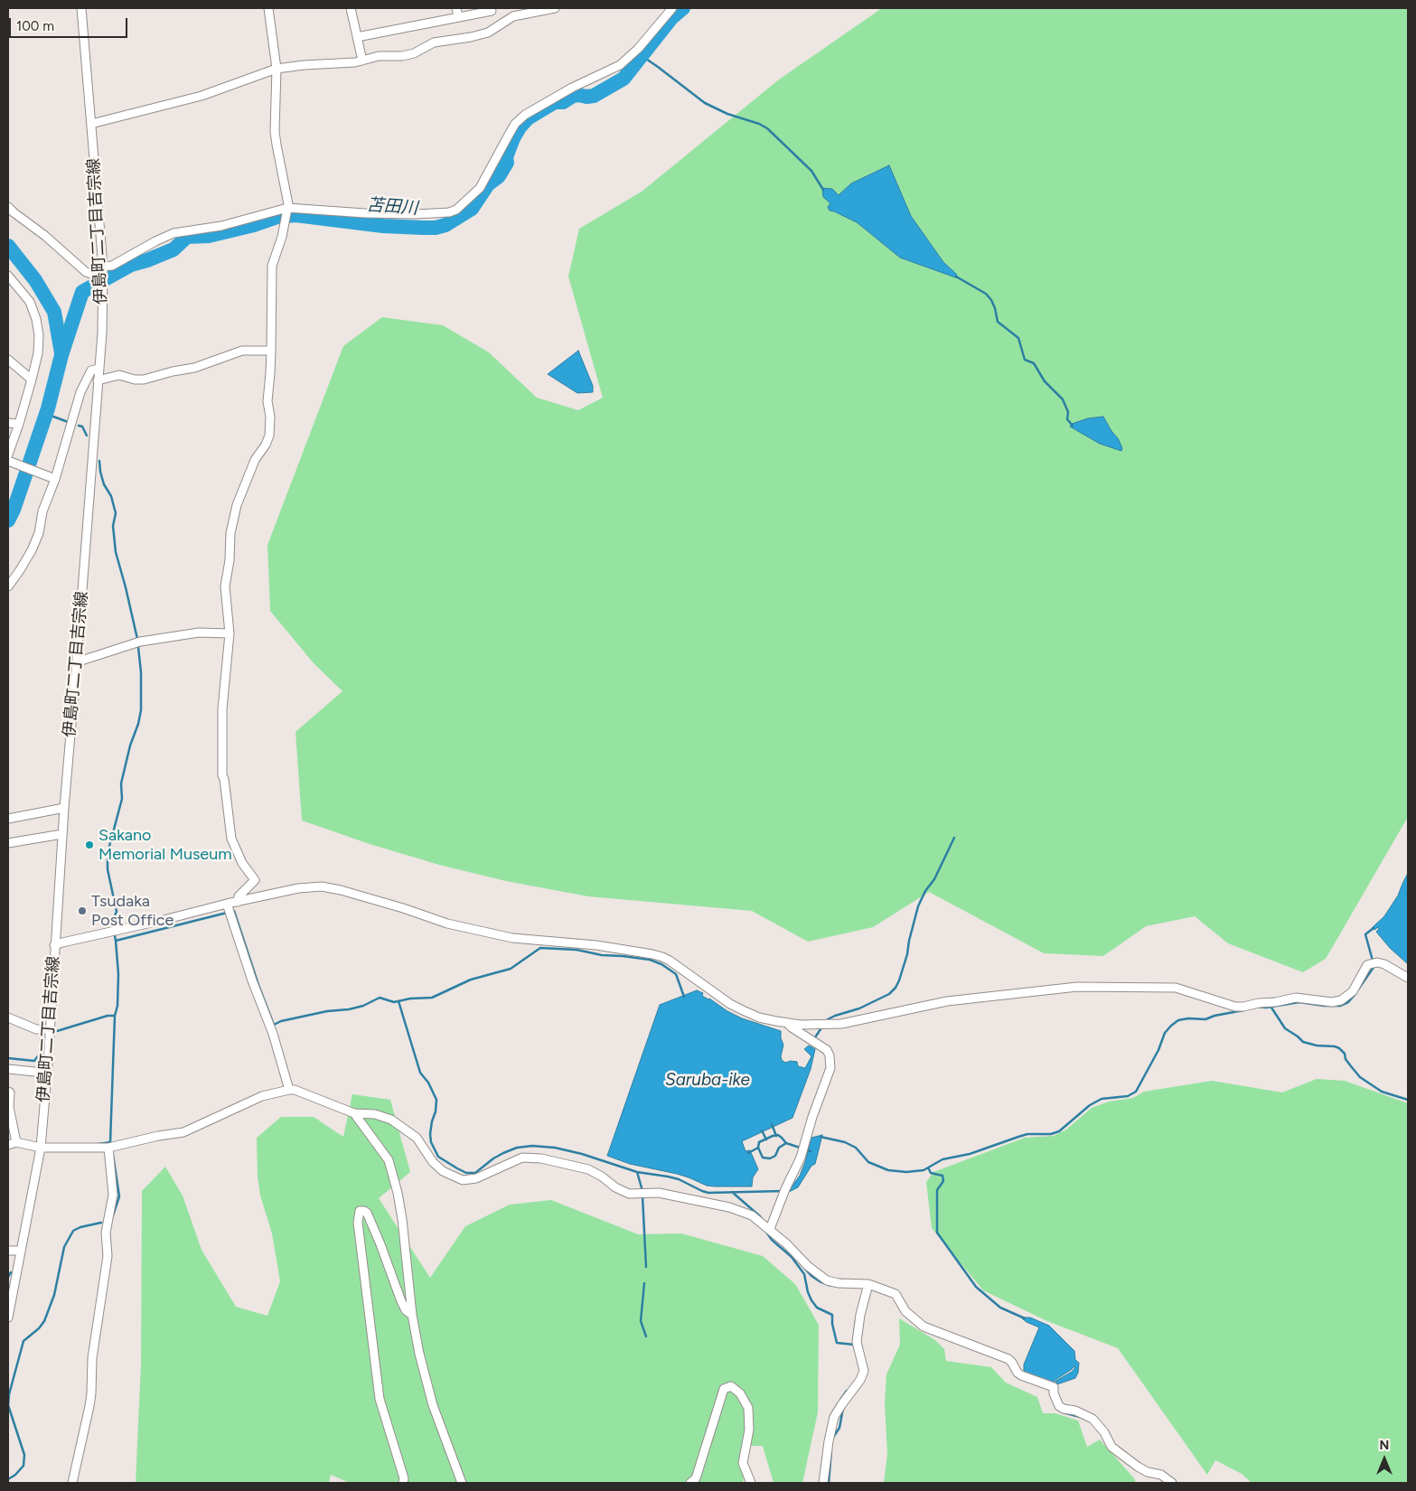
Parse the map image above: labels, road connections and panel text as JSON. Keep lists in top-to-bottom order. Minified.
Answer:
{"streets":{"street":["伊島町二丁目吉宗線"]},"water":["苫田川","Saruba-ike"],"places":["Sakano Memorial Museum","Tsudaka Post Office"],"scale_bar":"100 m","north":"top"}
